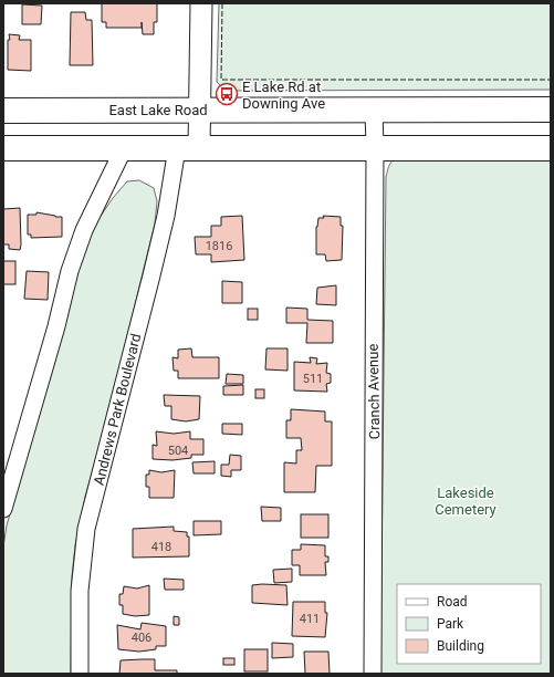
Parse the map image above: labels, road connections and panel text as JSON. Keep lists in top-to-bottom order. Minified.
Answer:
{"streets":{"main road":["East Lake Road"],"street":["Cranch Avenue","Andrews Park Boulevard"]},"crossings":[["East Lake Road","Cranch Avenue"]],"parks":["Lakeside Cemetery"],"places":{"bus stop":["E Lake Rd at Downing Ave"]},"house_numbers":["1816","511","504","418","411","406"],"legend":["Road","Park","Building"]}
